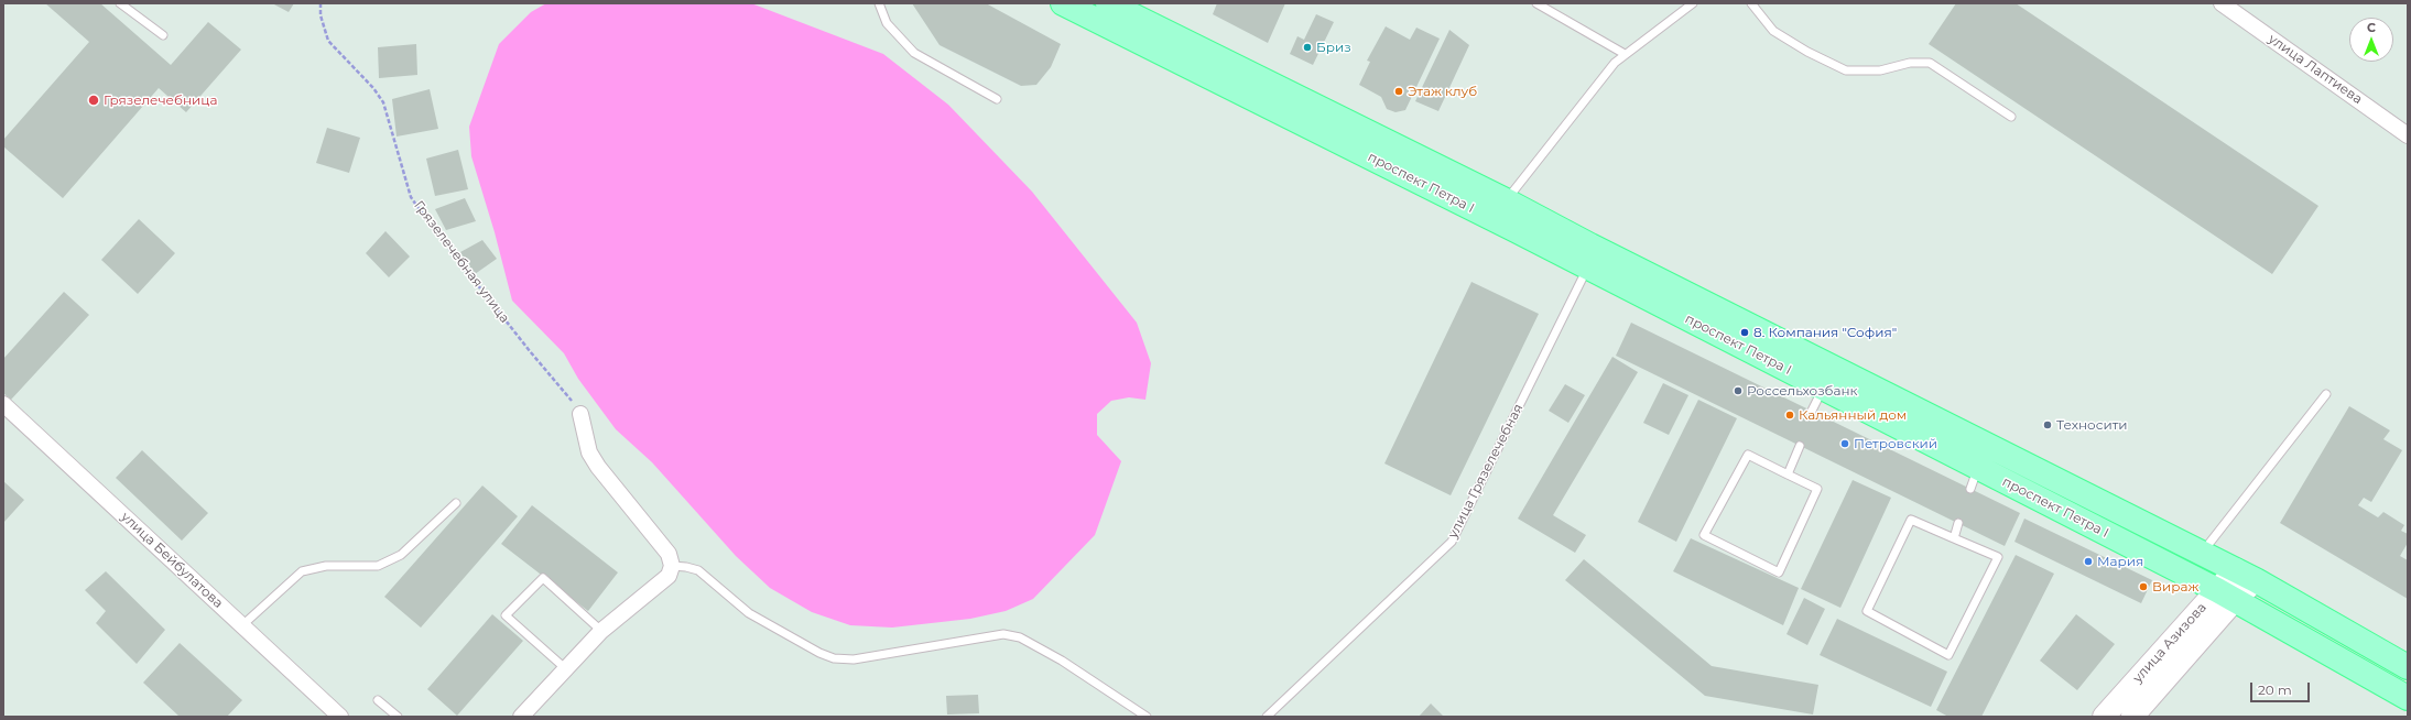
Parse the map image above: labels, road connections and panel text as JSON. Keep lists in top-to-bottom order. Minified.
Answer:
{"streets":{"main road":["проспект Петра I","улица Азизова"],"street":["улица Лаптиева","улица Бейбулатова"],"lane":["улица Грязелечебная"],"path":["Грязелечебная улица"]},"crossings":[["проспект Петра I","улица Грязелечебная"],["проспект Петра I","улица Азизова"]],"places":["Бриз","Этаж клуб","Грязелечебница","8. Компания \"София\"","Россельхозбанк","Кальянный дом","Техносити","Петровский","Мария","Вираж"],"scale_bar":"20 m","north":"top"}
